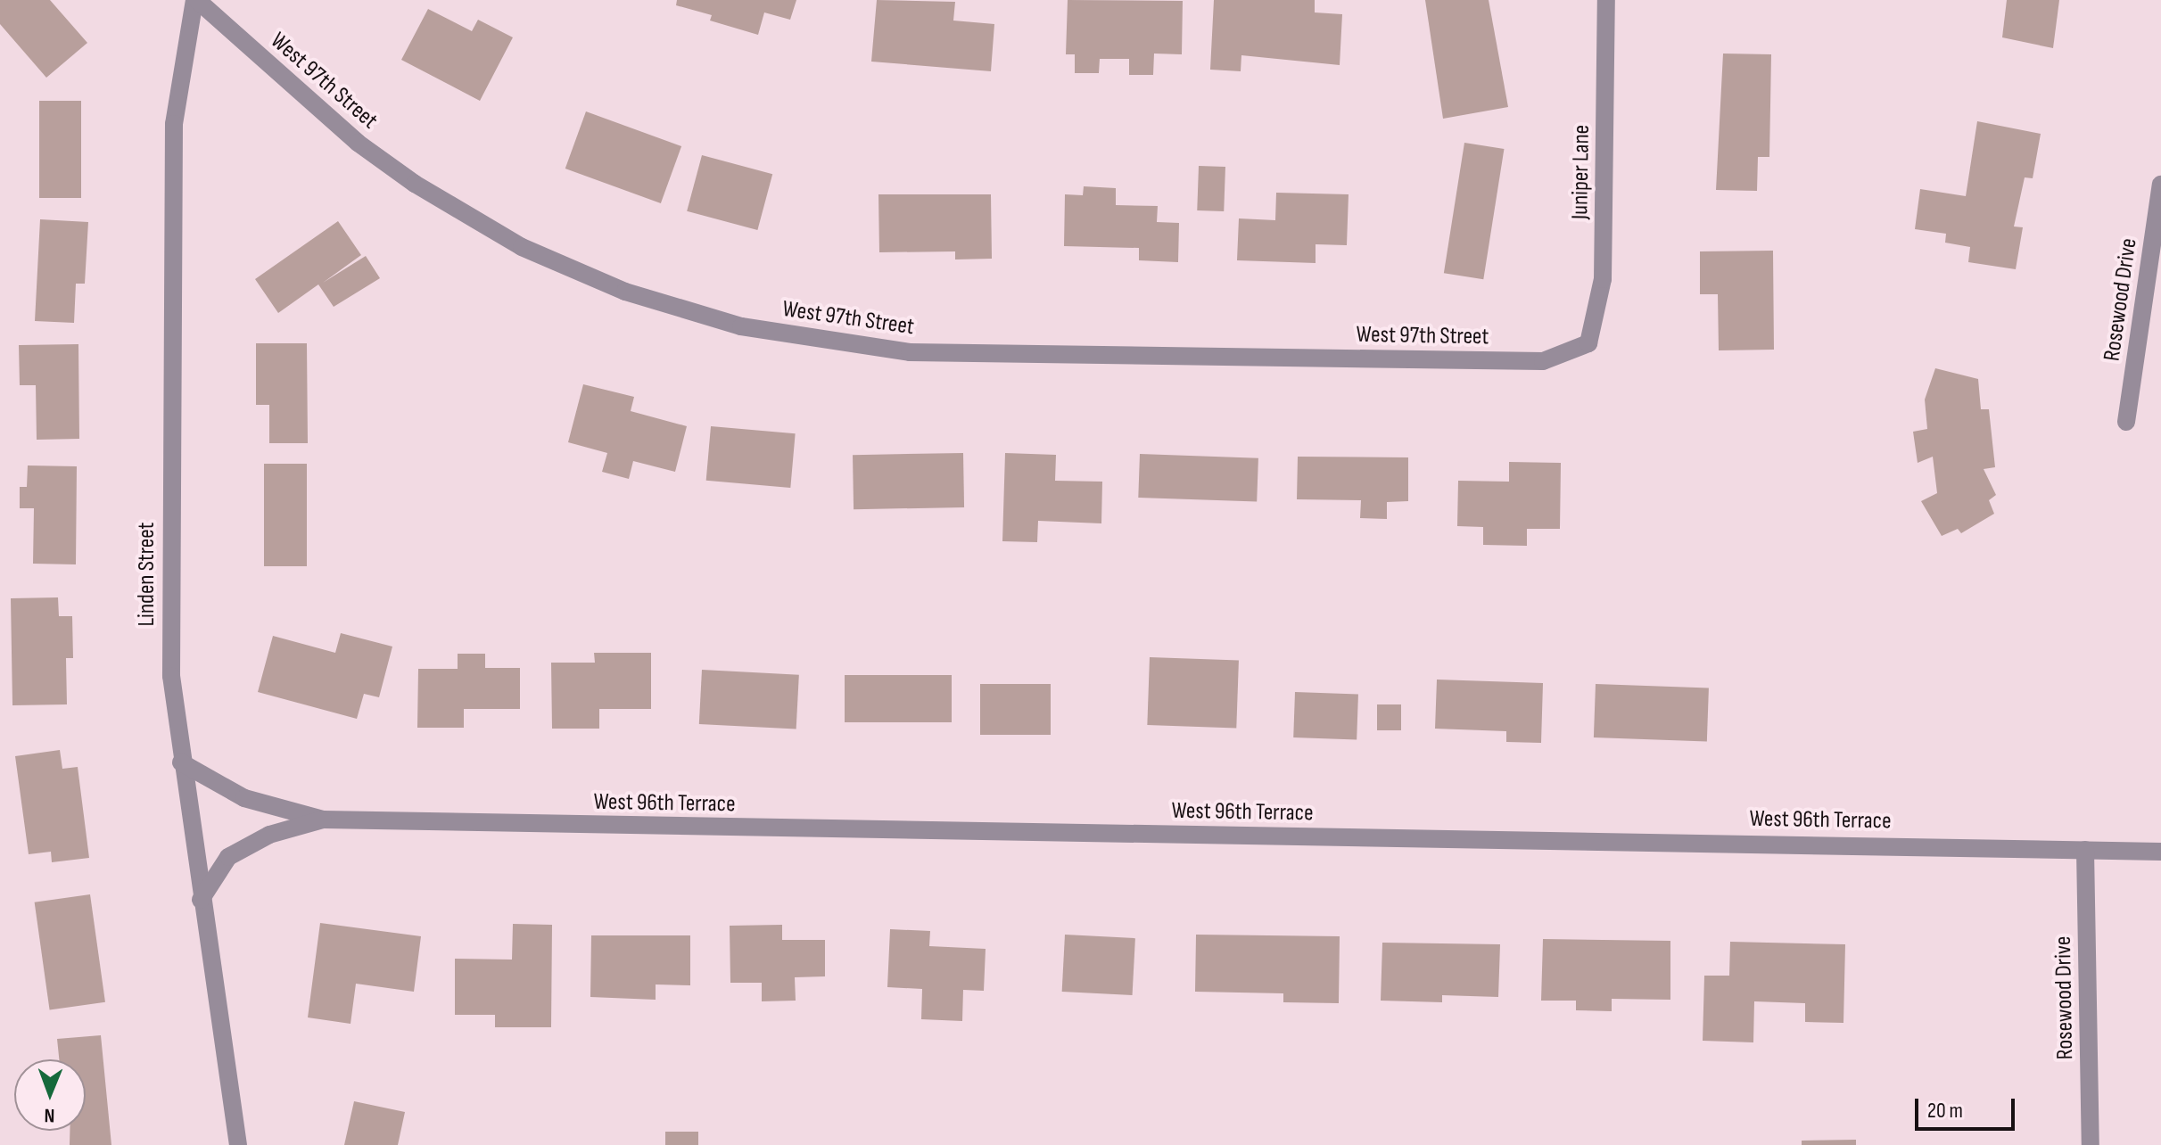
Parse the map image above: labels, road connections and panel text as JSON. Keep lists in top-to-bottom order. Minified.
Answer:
{"streets":{"street":["West 97th Street","Juniper Lane","Rosewood Drive","Linden Street","West 96th Terrace"]},"crossings":[["West 97th Street","Juniper Lane"],["West 97th Street","Linden Street"],["Rosewood Drive","West 96th Terrace"],["Linden Street","West 96th Terrace"]],"scale_bar":"20 m","north":"bottom"}
